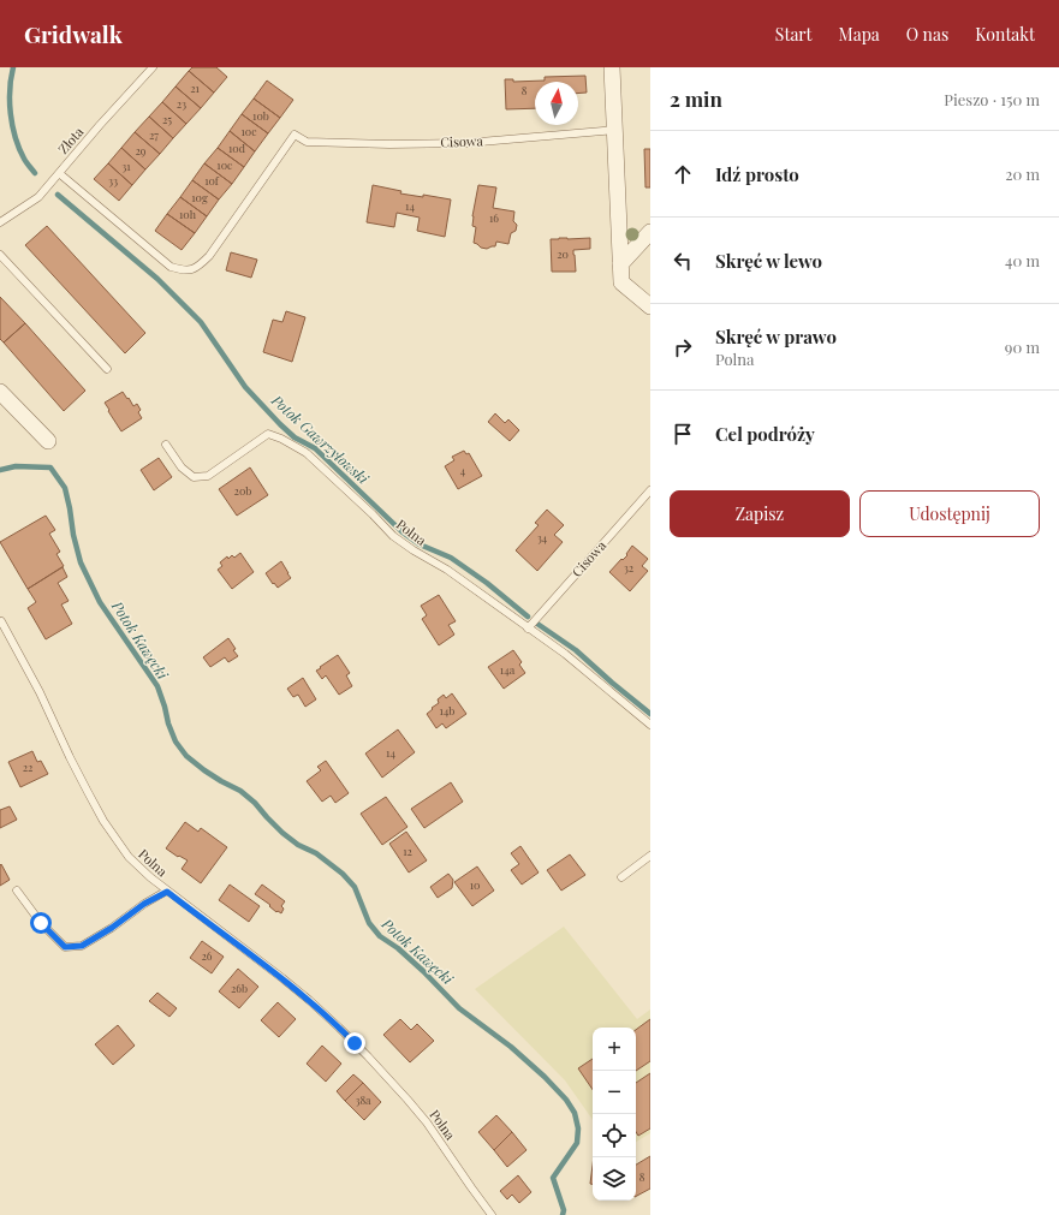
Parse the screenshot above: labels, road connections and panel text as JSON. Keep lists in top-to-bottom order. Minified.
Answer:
{"streets":{"lane":["Złota","Cisowa","Polna"]},"crossings":[["Złota","Cisowa"],["Cisowa","Polna"]],"water":["Potok Gawrzyłowski","Potok Kawęcki"],"house_numbers":["21","8","23","10b","25","10c","27","10d","29","10e","31","33","10f","10g","14","10h","16","20","4","20b","34","32","14a","14b","14","22","12","10","26","26b","38a","8"],"north":"top","page":{"header":"Gridwalk","nav":["Start","Mapa","O nas","Kontakt"],"heading":["2 min","Pieszo · 150 m"],"list":[["Idź prosto","20 m"],["Skręć w lewo","40 m"],["Skręć w prawo","Polna","90 m"],"Cel podróży"],"buttons":["Zapisz","Udostępnij"],"map_buttons":["+","−"]}}
